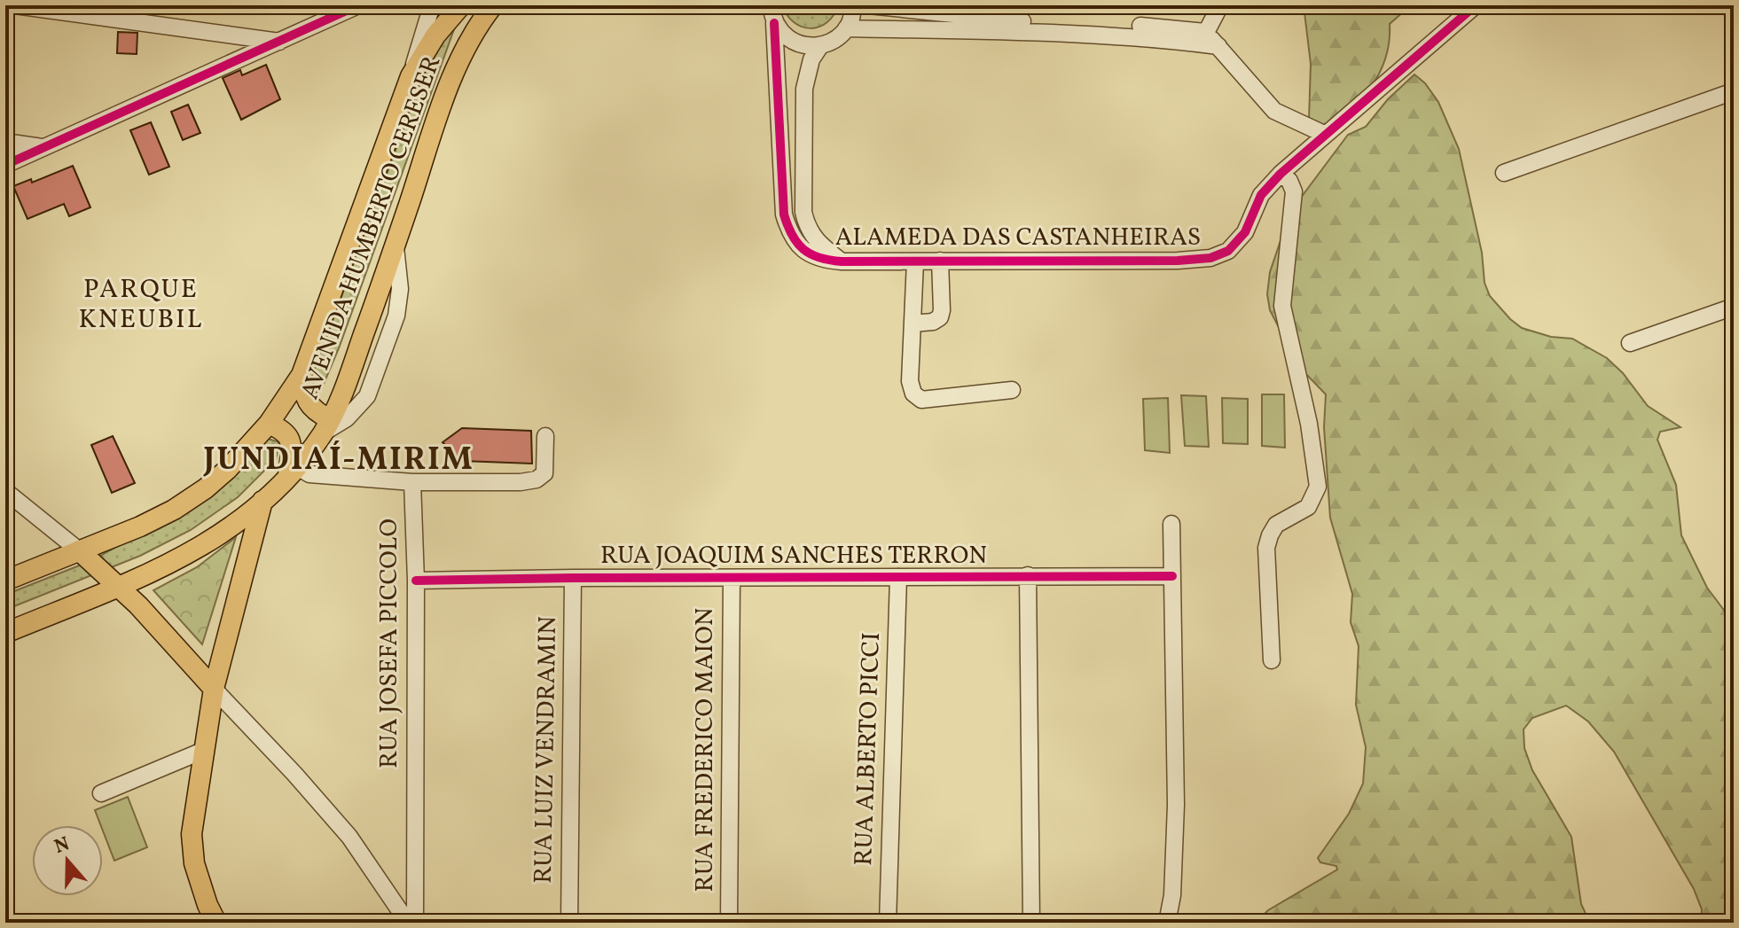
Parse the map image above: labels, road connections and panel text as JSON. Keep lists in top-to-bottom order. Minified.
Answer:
{"streets":{"main road":["AVENIDA HUMBERTO CERESER"],"street":["ALAMEDA DAS CASTANHEIRAS","RUA JOAQUIM SANCHES TERRON","RUA JOSEFA PICCOLO","RUA ALBERTO PICCI","RUA LUIZ VENDRAMIN","RUA FREDERICO MAION"]},"crossings":[["AVENIDA HUMBERTO CERESER","RUA JOSEFA PICCOLO"],["RUA JOAQUIM SANCHES TERRON","RUA JOSEFA PICCOLO"],["RUA JOAQUIM SANCHES TERRON","RUA ALBERTO PICCI"],["RUA JOAQUIM SANCHES TERRON","RUA LUIZ VENDRAMIN"],["RUA JOAQUIM SANCHES TERRON","RUA FREDERICO MAION"]],"districts":["PARQUE KNEUBIL","JUNDIAÍ-MIRIM"],"north":"top"}
